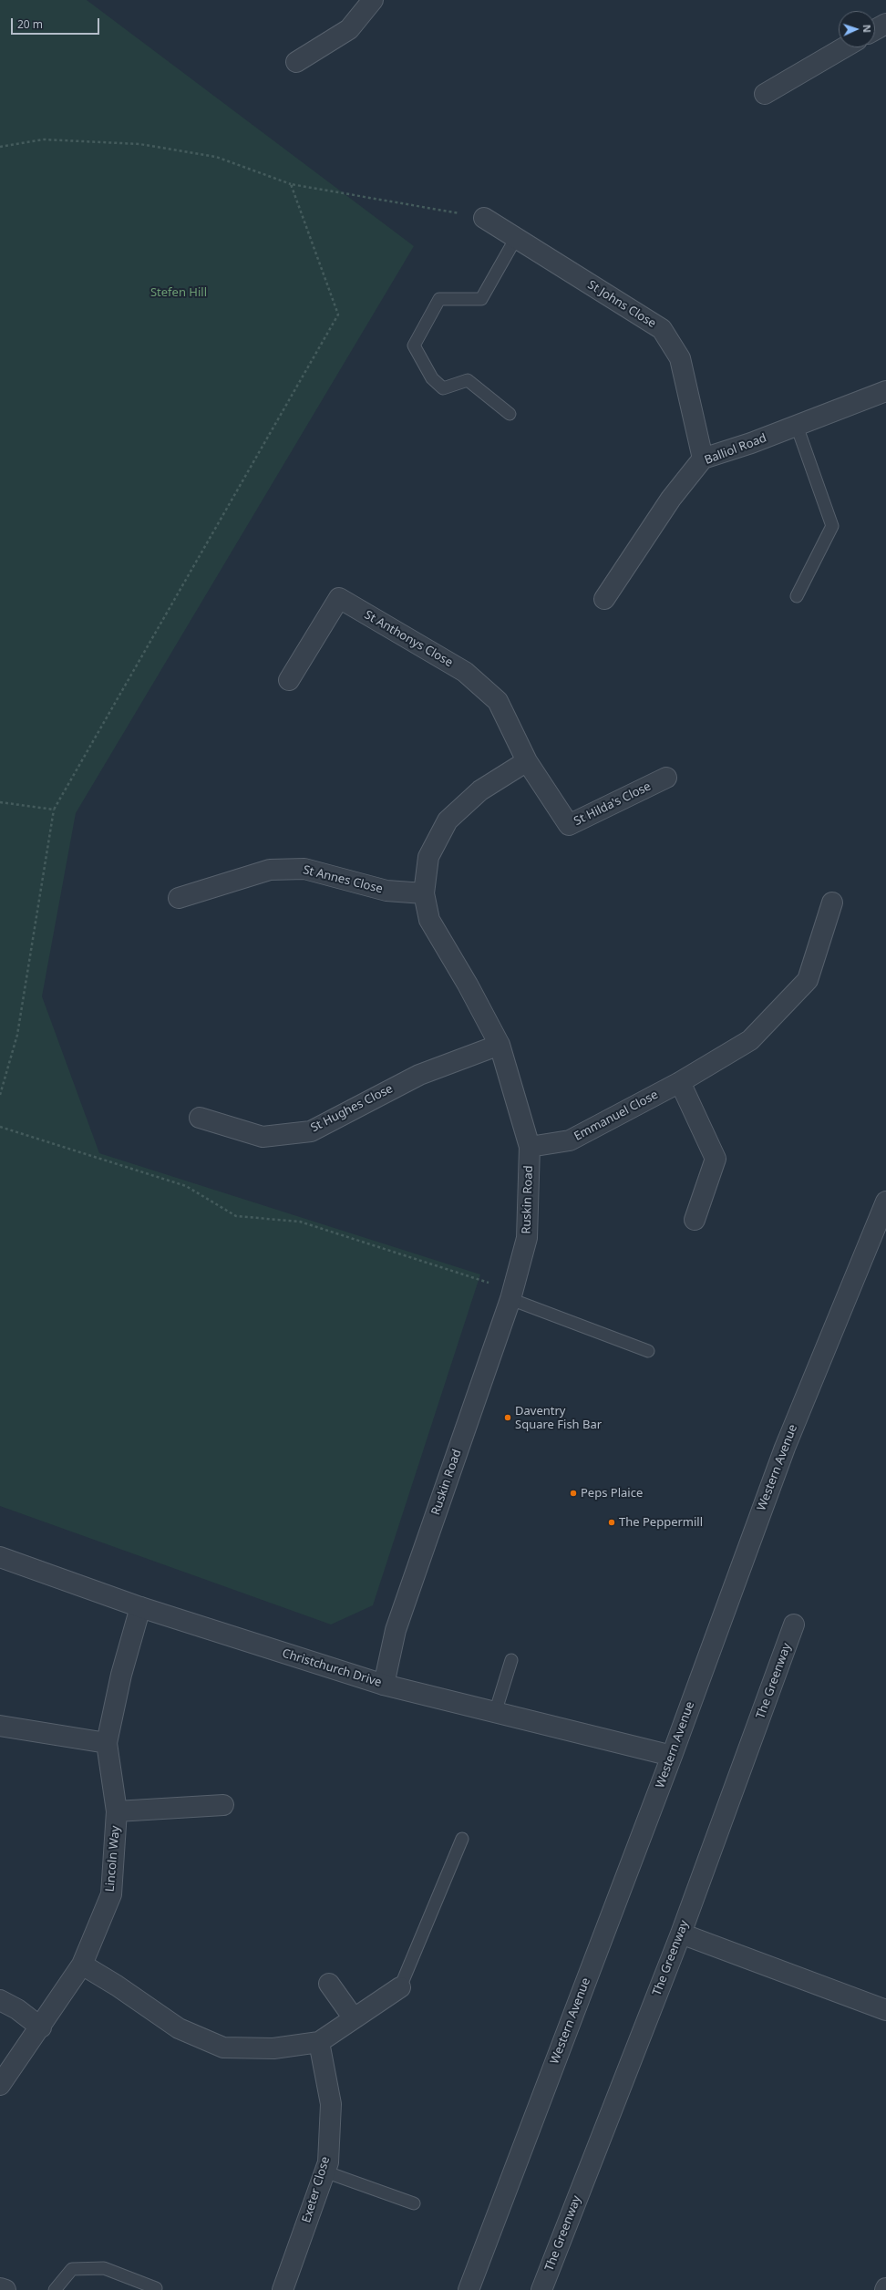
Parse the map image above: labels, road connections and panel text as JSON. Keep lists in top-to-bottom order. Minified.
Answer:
{"streets":{"street":["St Johns Close","Balliol Road","St Anthonys Close","St Hilda's Close","St Annes Close","St Hughes Close","Emmanuel Close","Ruskin Road","Western Avenue","Christchurch Drive","The Greenway","Lincoln Way","Exeter Close"]},"crossings":[["St Johns Close","Balliol Road"],["St Anthonys Close","St Hilda's Close"],["St Anthonys Close","Ruskin Road"],["St Hilda's Close","Ruskin Road"],["St Annes Close","Ruskin Road"],["St Hughes Close","Ruskin Road"],["Emmanuel Close","Ruskin Road"],["Ruskin Road","Christchurch Drive"],["Western Avenue","Christchurch Drive"],["Christchurch Drive","Lincoln Way"]],"parks":["Stefen Hill"],"places":["Daventry Square Fish Bar","Peps Plaice","The Peppermill"],"scale_bar":"20 m","north":"right"}
